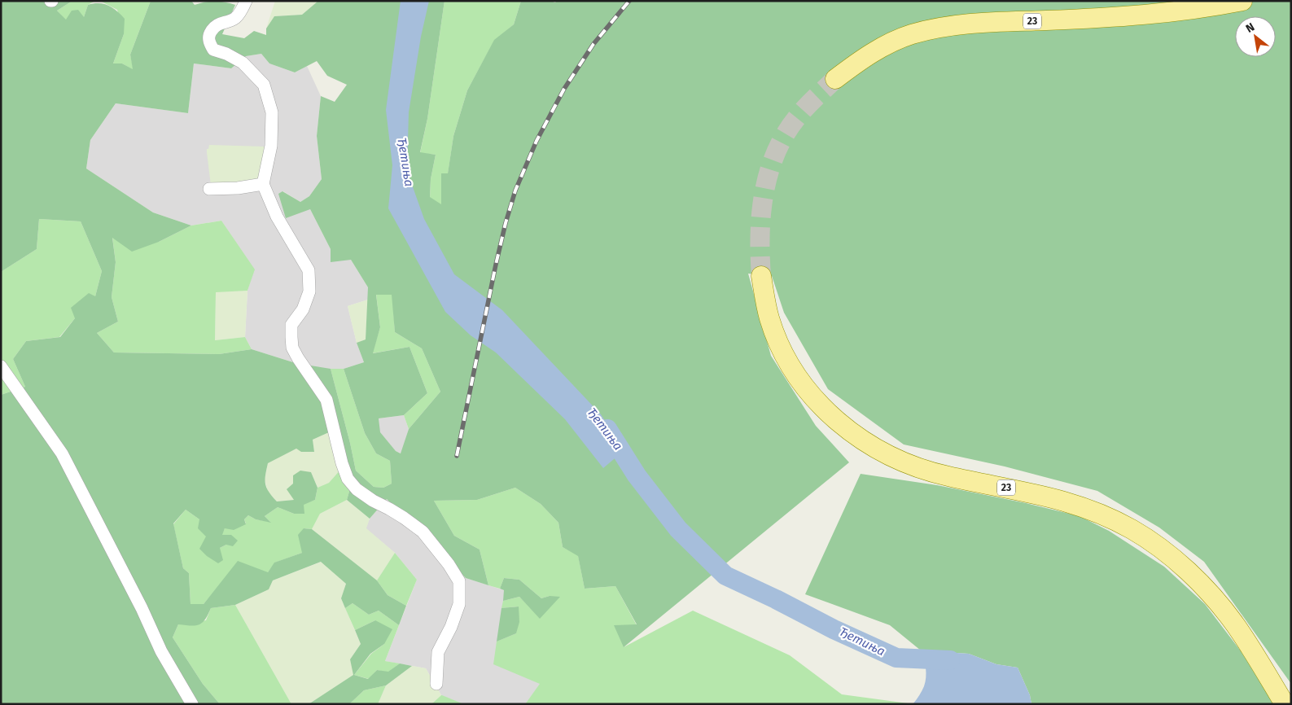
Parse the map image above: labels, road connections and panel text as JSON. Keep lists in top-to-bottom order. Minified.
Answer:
{"streets":{"main road":["23"]},"water":["Ђетиња"],"north":"top left"}
